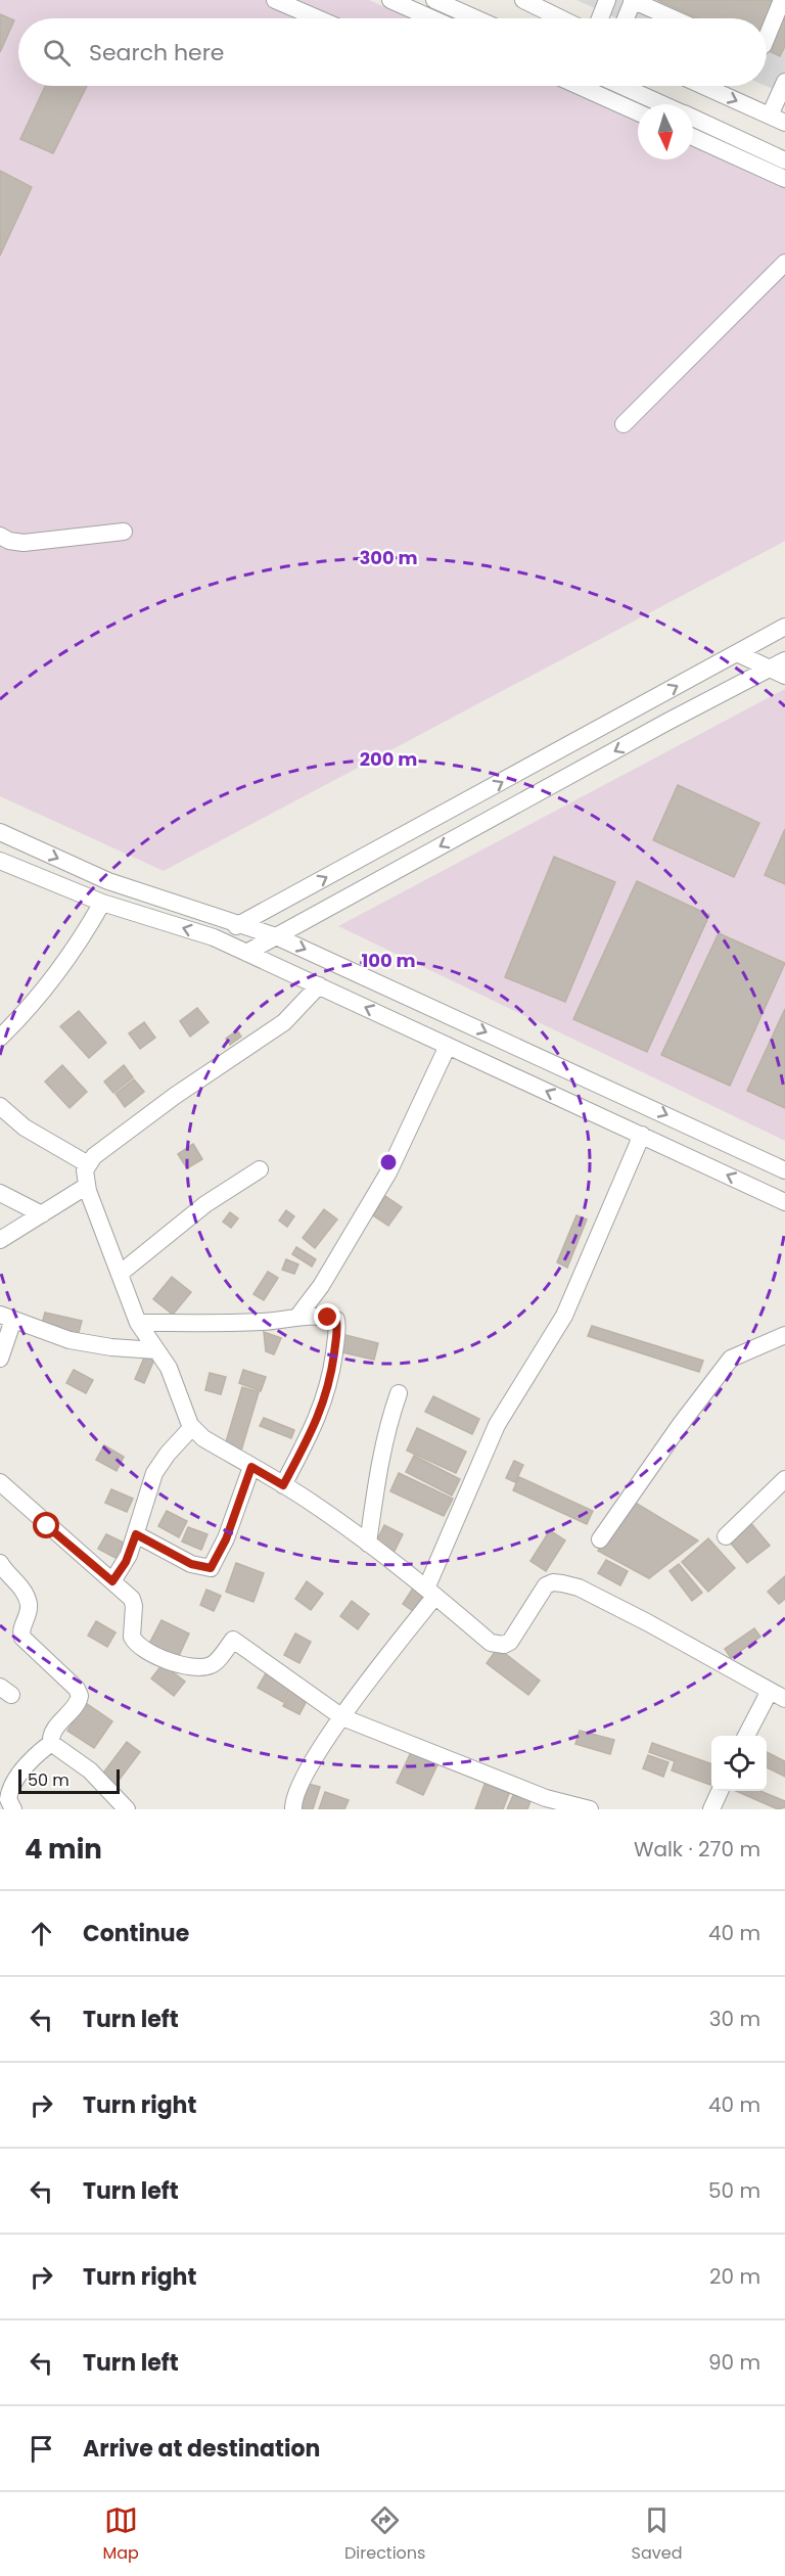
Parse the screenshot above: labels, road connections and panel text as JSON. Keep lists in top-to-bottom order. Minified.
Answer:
{"scale_bar":"50 m","north":"bottom","page":{"search":"Search here","scale":"50 m","heading":["4 min","Walk · 270 m"],"list":[["Continue","40 m"],["Turn left","30 m"],["Turn right","40 m"],["Turn left","50 m"],["Turn right","20 m"],["Turn left","90 m"],"Arrive at destination"],"nav":["Map","Directions","Saved"]},"rings":["300 m","200 m","100 m"]}
